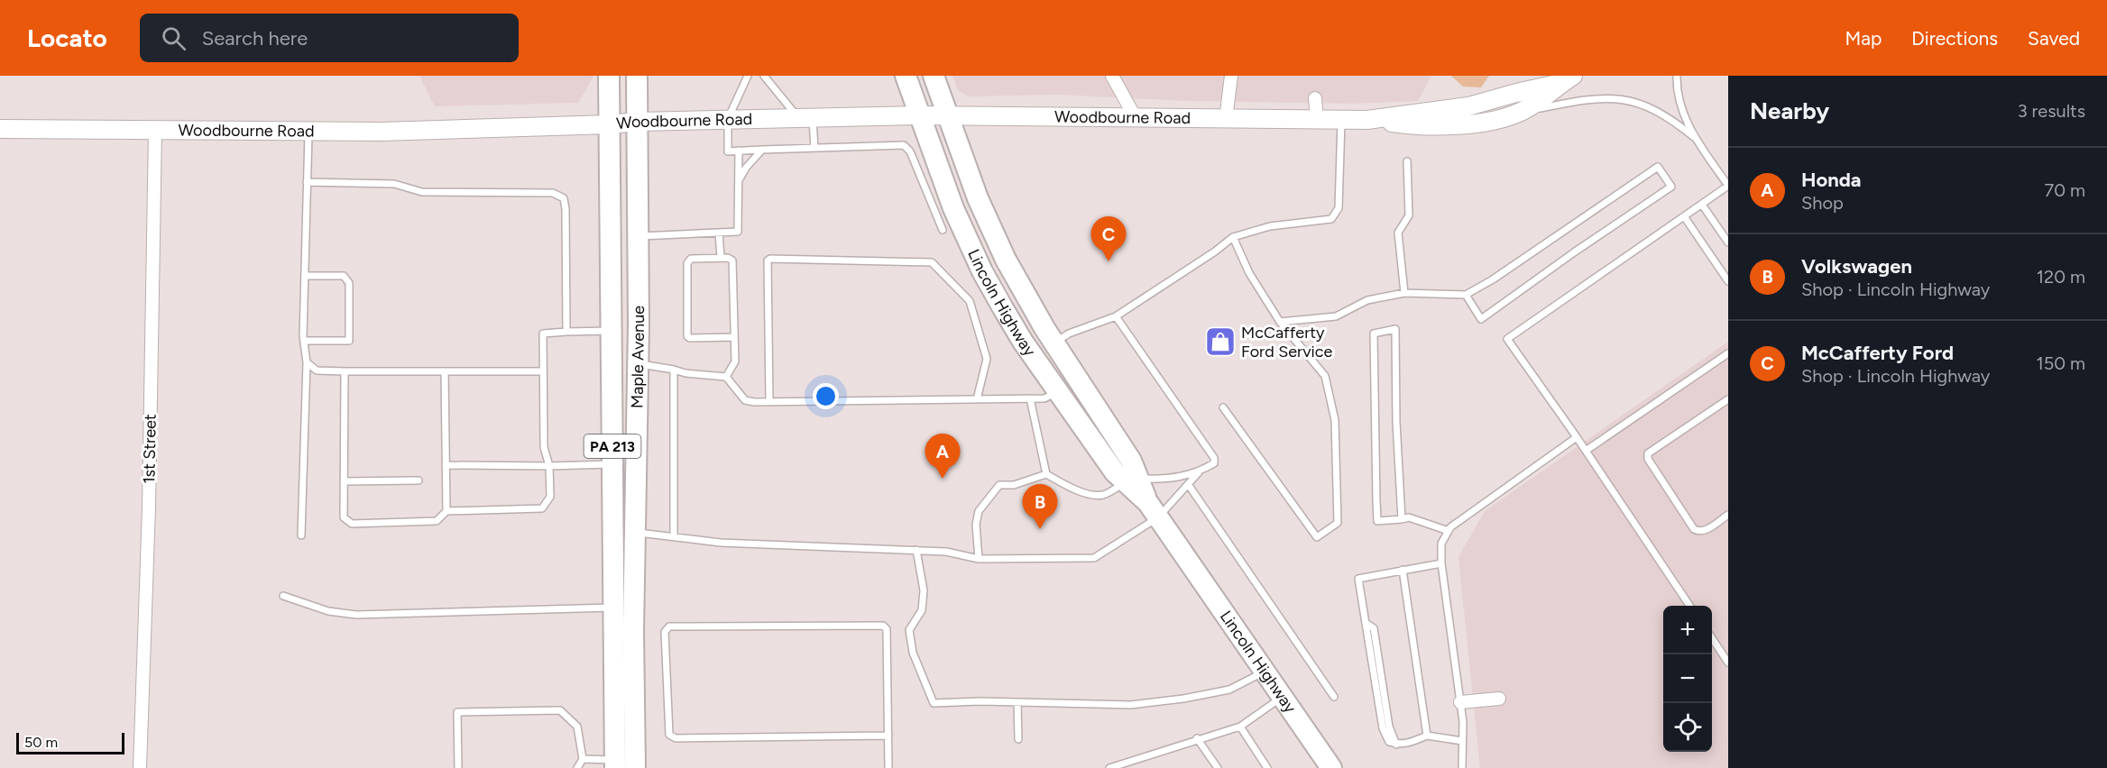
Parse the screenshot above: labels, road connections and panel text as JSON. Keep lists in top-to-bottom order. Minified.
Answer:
{"streets":{"main road":["Woodbourne Road","Lincoln Highway","Maple Avenue","PA 213"],"street":["1st Street"]},"crossings":[["Woodbourne Road","Lincoln Highway"],["Woodbourne Road","Maple Avenue"],["Woodbourne Road","1st Street"]],"places":{"shop":["McCafferty Ford Service"]},"scale_bar":"50 m","page":{"header":"Locato","search":"Search here","nav":["Map","Directions","Saved"],"heading":["Nearby","3 results"],"list":[{"mark":"A","name":"Honda","note":"Shop","value":"70 m"},{"mark":"B","name":"Volkswagen","note":"Shop · Lincoln Highway","value":"120 m"},{"mark":"C","name":"McCafferty Ford","note":"Shop · Lincoln Highway","value":"150 m"}],"pins":["C","A","B"],"map_buttons":["+","−"],"scale":"50 m"}}
